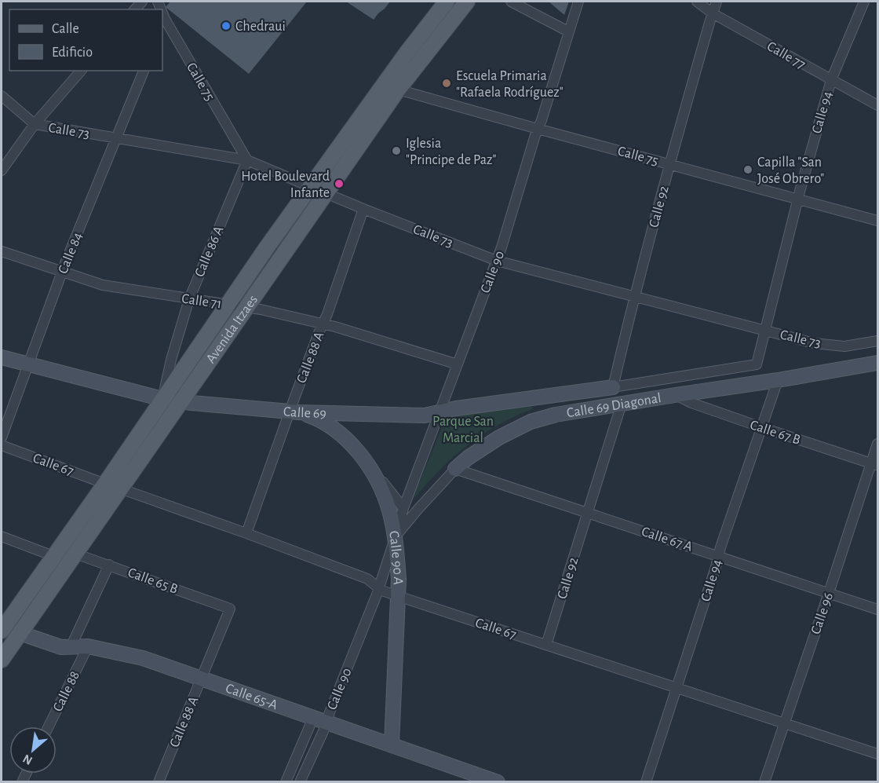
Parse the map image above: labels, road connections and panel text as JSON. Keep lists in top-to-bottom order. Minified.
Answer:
{"streets":{"main road":["Avenida Itzaes","Calle 69 Diagonal","Calle 69","Calle 90 A","Calle 65-A"],"street":["Calle 77","Calle 75","Calle 94","Calle 73","Calle 92","Calle 86 A","Calle 84","Calle 90","Calle 71","Calle 88 A","Calle 67 B","Calle 67","Calle 67 A","Calle 65 B","Calle 96","Calle 88"]},"crossings":[["Calle 77","Calle 94"],["Calle 77","Calle 92"],["Calle 75","Calle 94"],["Calle 75","Calle 73"],["Calle 75","Calle 92"],["Calle 75","Calle 86 A"],["Calle 75","Calle 90"],["Calle 75","Avenida Itzaes"],["Calle 94","Calle 73"],["Calle 94","Calle 92"],["Calle 94","Calle 69 Diagonal"],["Calle 94","Calle 69"],["Calle 94","Calle 67 B"],["Calle 94","Calle 67"],["Calle 94","Calle 67 A"],["Calle 73","Calle 92"],["Calle 73","Calle 86 A"],["Calle 73","Calle 84"],["Calle 73","Calle 90"],["Calle 73","Avenida Itzaes"],["Calle 73","Calle 88 A"],["Calle 92","Calle 69 Diagonal"],["Calle 92","Calle 69"],["Calle 92","Calle 67"],["Calle 92","Calle 67 A"],["Calle 86 A","Calle 71"],["Calle 86 A","Avenida Itzaes"],["Calle 86 A","Calle 69"],["Calle 84","Calle 71"],["Calle 84","Calle 69"],["Calle 90","Calle 71"],["Calle 90","Calle 69 Diagonal"],["Calle 90","Calle 69"],["Calle 90","Calle 67"],["Calle 90","Calle 90 A"],["Calle 90","Calle 65-A"],["Calle 71","Avenida Itzaes"],["Calle 71","Calle 88 A"],["Avenida Itzaes","Calle 69"],["Avenida Itzaes","Calle 67"],["Avenida Itzaes","Calle 65 B"],["Avenida Itzaes","Calle 65-A"],["Calle 88 A","Calle 69"],["Calle 88 A","Calle 67"],["Calle 88 A","Calle 90 A"],["Calle 88 A","Calle 65 B"],["Calle 88 A","Calle 65-A"],["Calle 69 Diagonal","Calle 67 B"],["Calle 69 Diagonal","Calle 67 A"],["Calle 69 Diagonal","Calle 90 A"],["Calle 69","Calle 90 A"],["Calle 67 B","Calle 96"],["Calle 67","Calle 90 A"],["Calle 67","Calle 96"],["Calle 67 A","Calle 96"],["Calle 90 A","Calle 65-A"],["Calle 88","Calle 65-A"]],"parks":["Parque San Marcial"],"places":["Chedraui","Escuela Primaria \"Rafaela Rodríguez\"","Iglesia \"Principe de Paz\"","Capilla \"San José Obrero\"","Hotel Boulevard Infante"],"legend":["Calle","Edificio"],"north":"bottom left"}
